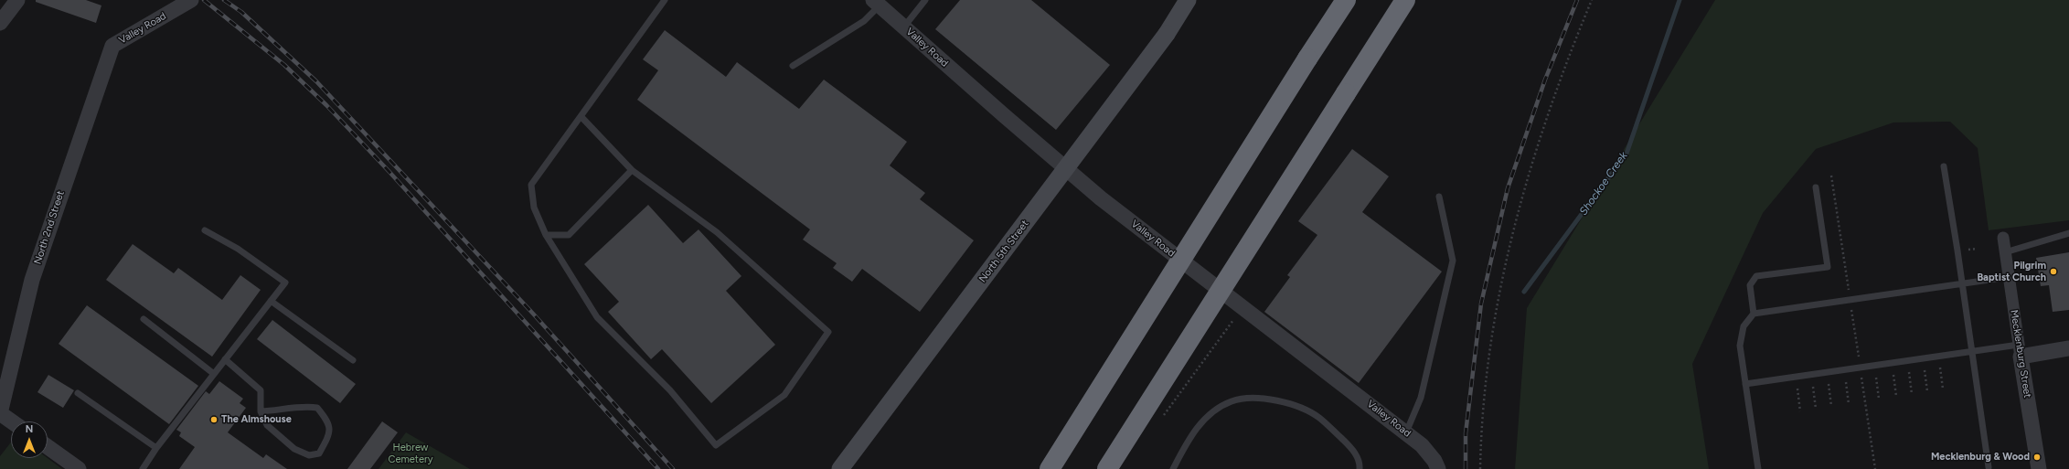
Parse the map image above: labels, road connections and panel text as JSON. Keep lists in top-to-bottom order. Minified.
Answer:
{"streets":{"main road":["North 5th Street"],"street":["Valley Road","North 2nd Street","Mecklenburg Street"]},"crossings":[["Valley Road","North 2nd Street"]],"water":["Shockoe Creek"],"parks":["Hebrew Cemetery"],"places":["Pilgrim Baptist Church","The Almshouse","Mecklenburg & Wood"],"north":"top"}
